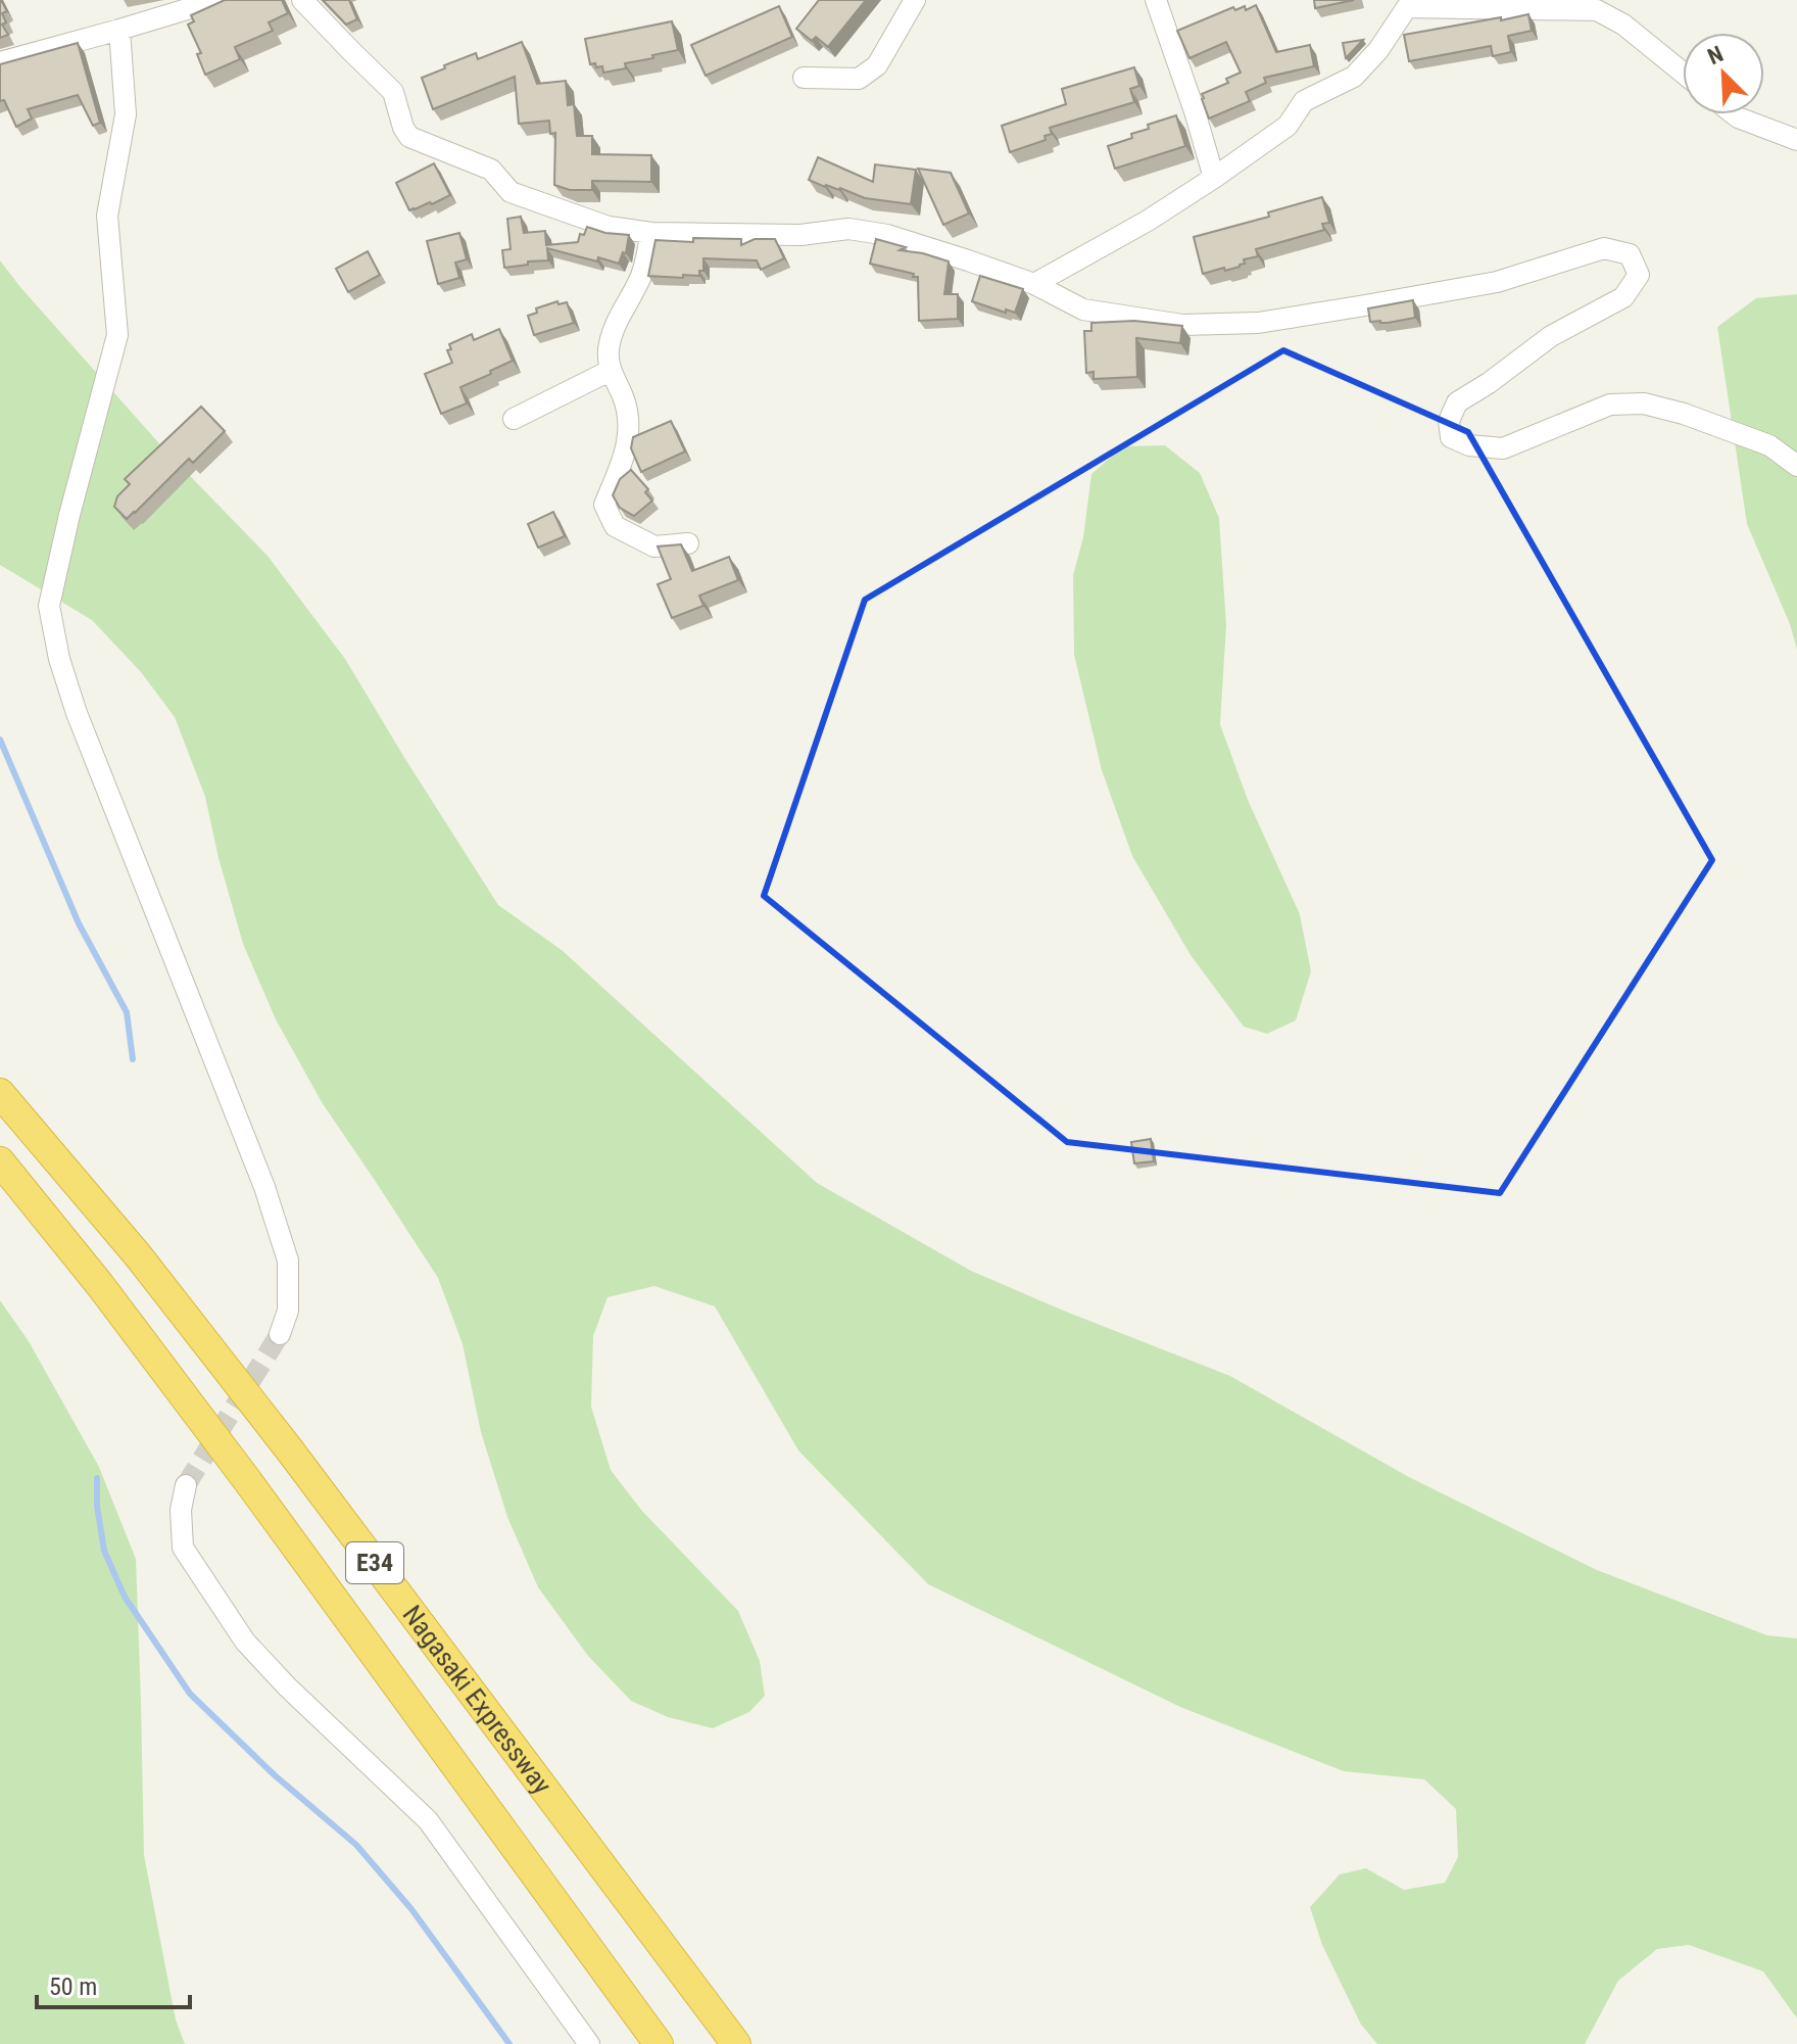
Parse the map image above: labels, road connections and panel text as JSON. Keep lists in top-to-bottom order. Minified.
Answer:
{"streets":{"highway":["E34","Nagasaki Expressway"]},"scale_bar":"50 m","north":"top left"}
